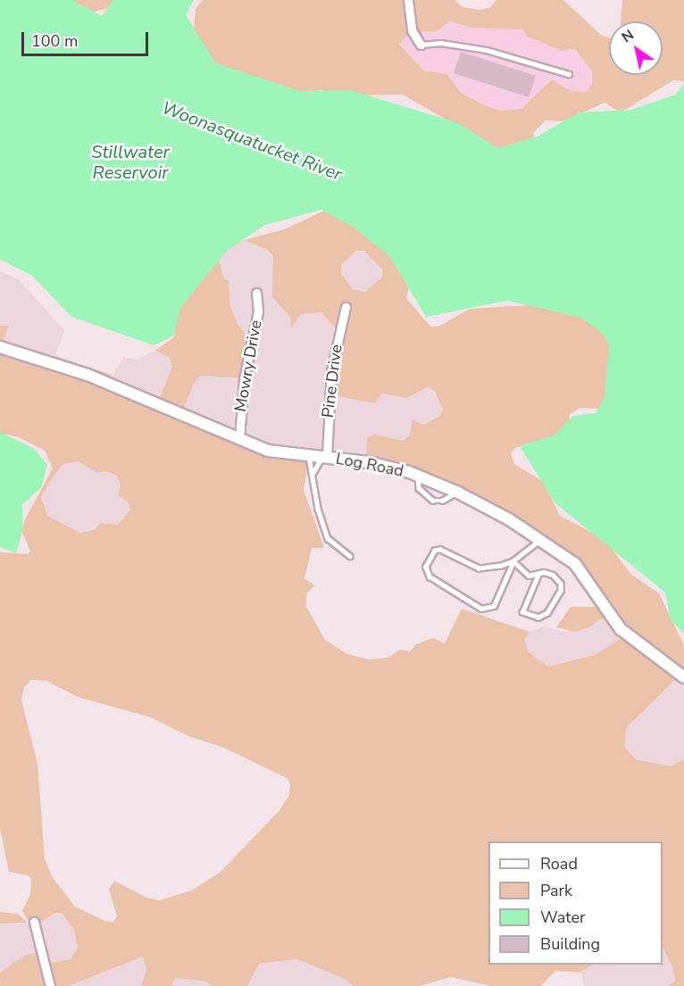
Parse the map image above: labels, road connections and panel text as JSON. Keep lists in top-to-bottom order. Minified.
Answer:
{"streets":{"street":["Mowry Drive","Pine Drive","Log Road"]},"crossings":[["Mowry Drive","Log Road"],["Pine Drive","Log Road"]],"water":["Woonasquatucket River","Stillwater Reservoir"],"legend":["Road","Park","Water","Building"],"scale_bar":"100 m","north":"top left"}
